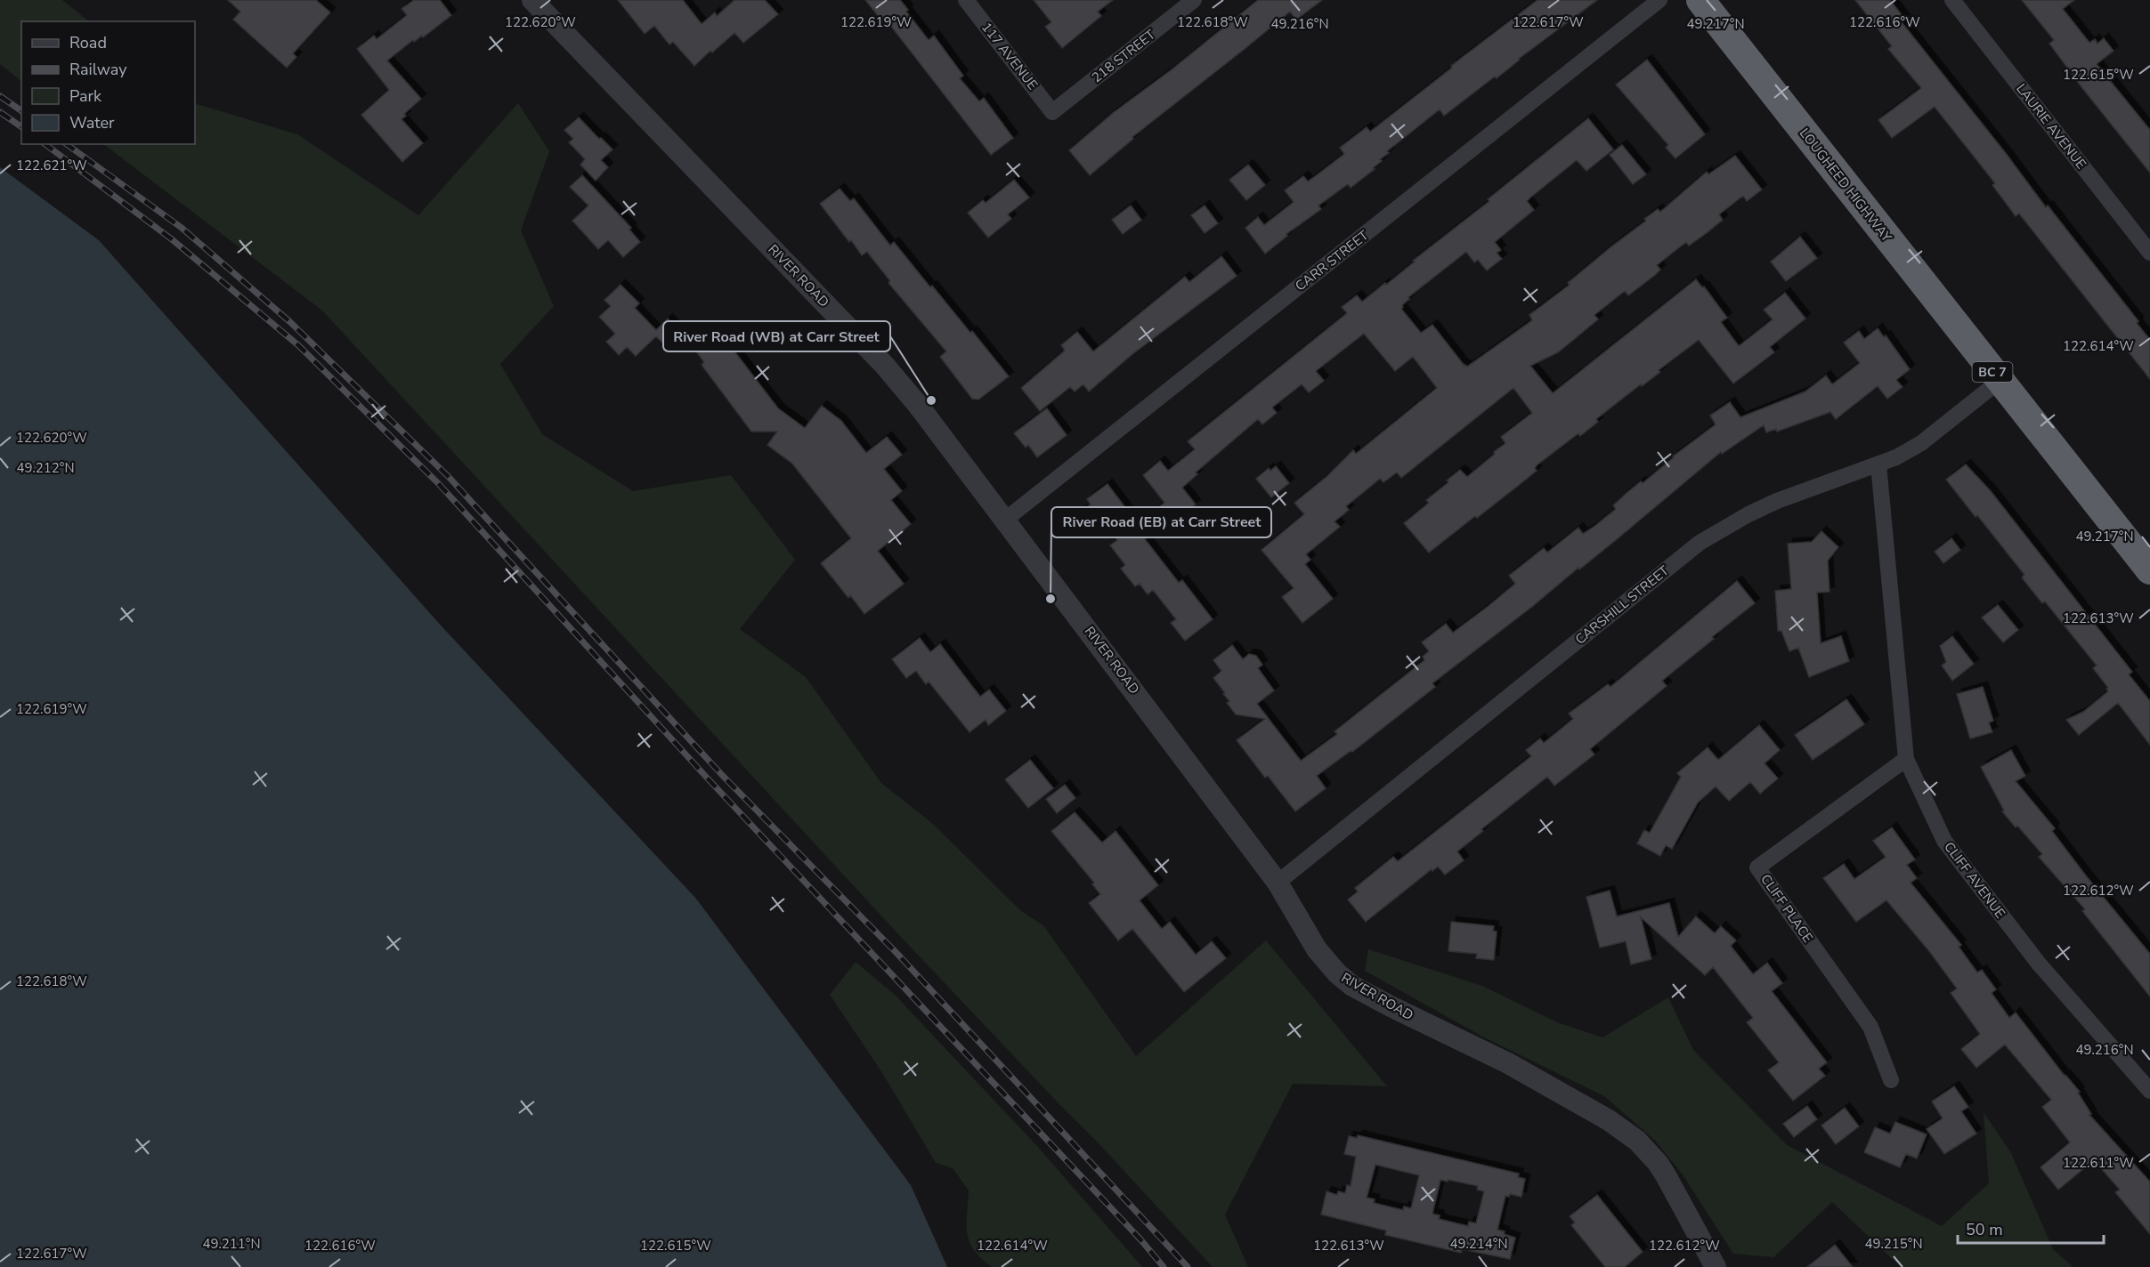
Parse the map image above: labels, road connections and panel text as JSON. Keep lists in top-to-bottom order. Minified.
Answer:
{"streets":{"highway":["LOUGHEED HIGHWAY","BC 7"],"street":["117 AVENUE","218 STREET","LAURIE AVENUE","CARR STREET","RIVER ROAD","CARSHILL STREET","CLIFF AVENUE","CLIFF PLACE"]},"crossings":[["117 AVENUE","218 STREET"],["LOUGHEED HIGHWAY","CARSHILL STREET"],["CARR STREET","RIVER ROAD"],["RIVER ROAD","CARSHILL STREET"],["CARSHILL STREET","CLIFF AVENUE"],["CLIFF AVENUE","CLIFF PLACE"]],"places":["River Road (WB) at Carr Street","River Road (EB) at Carr Street"],"legend":["Road","Railway","Park","Water"],"scale_bar":"50 m","coordinates":["122.620°W","122.619°W","122.618°W","122.617°W","122.616°W","49.216°N","49.217°N","122.615°W","122.621°W","122.614°W","49.212°N","122.613°W","122.612°W","122.611°W","49.211°N","49.214°N","49.215°N"]}
